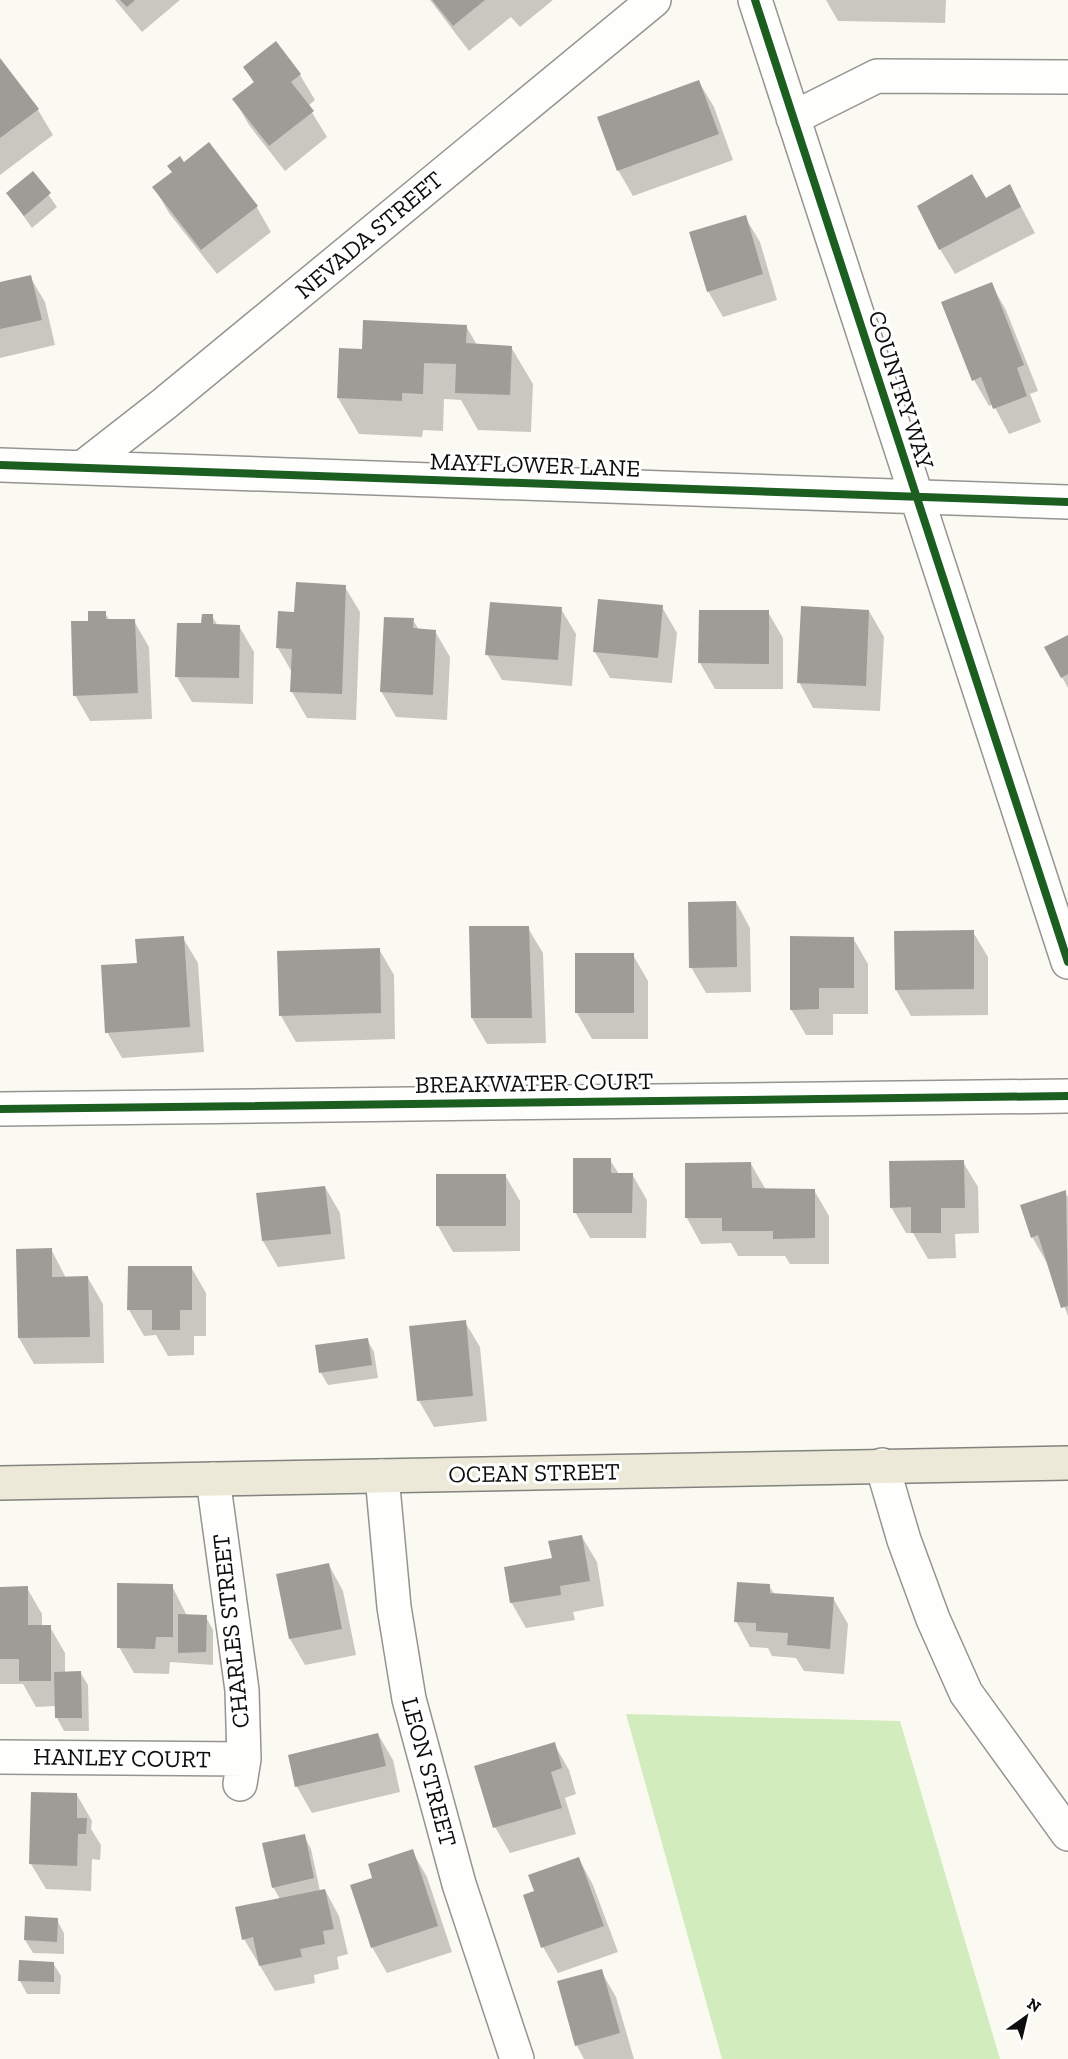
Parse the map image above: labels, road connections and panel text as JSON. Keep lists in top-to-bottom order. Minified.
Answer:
{"streets":{"main road":["OCEAN STREET"],"street":["NEVADA STREET","COUNTRY WAY","MAYFLOWER LANE","BREAKWATER COURT","CHARLES STREET","HANLEY COURT","LEON STREET"]},"crossings":[["NEVADA STREET","MAYFLOWER LANE"],["COUNTRY WAY","MAYFLOWER LANE"],["OCEAN STREET","CHARLES STREET"],["OCEAN STREET","LEON STREET"],["CHARLES STREET","HANLEY COURT"]],"north":"top right"}
